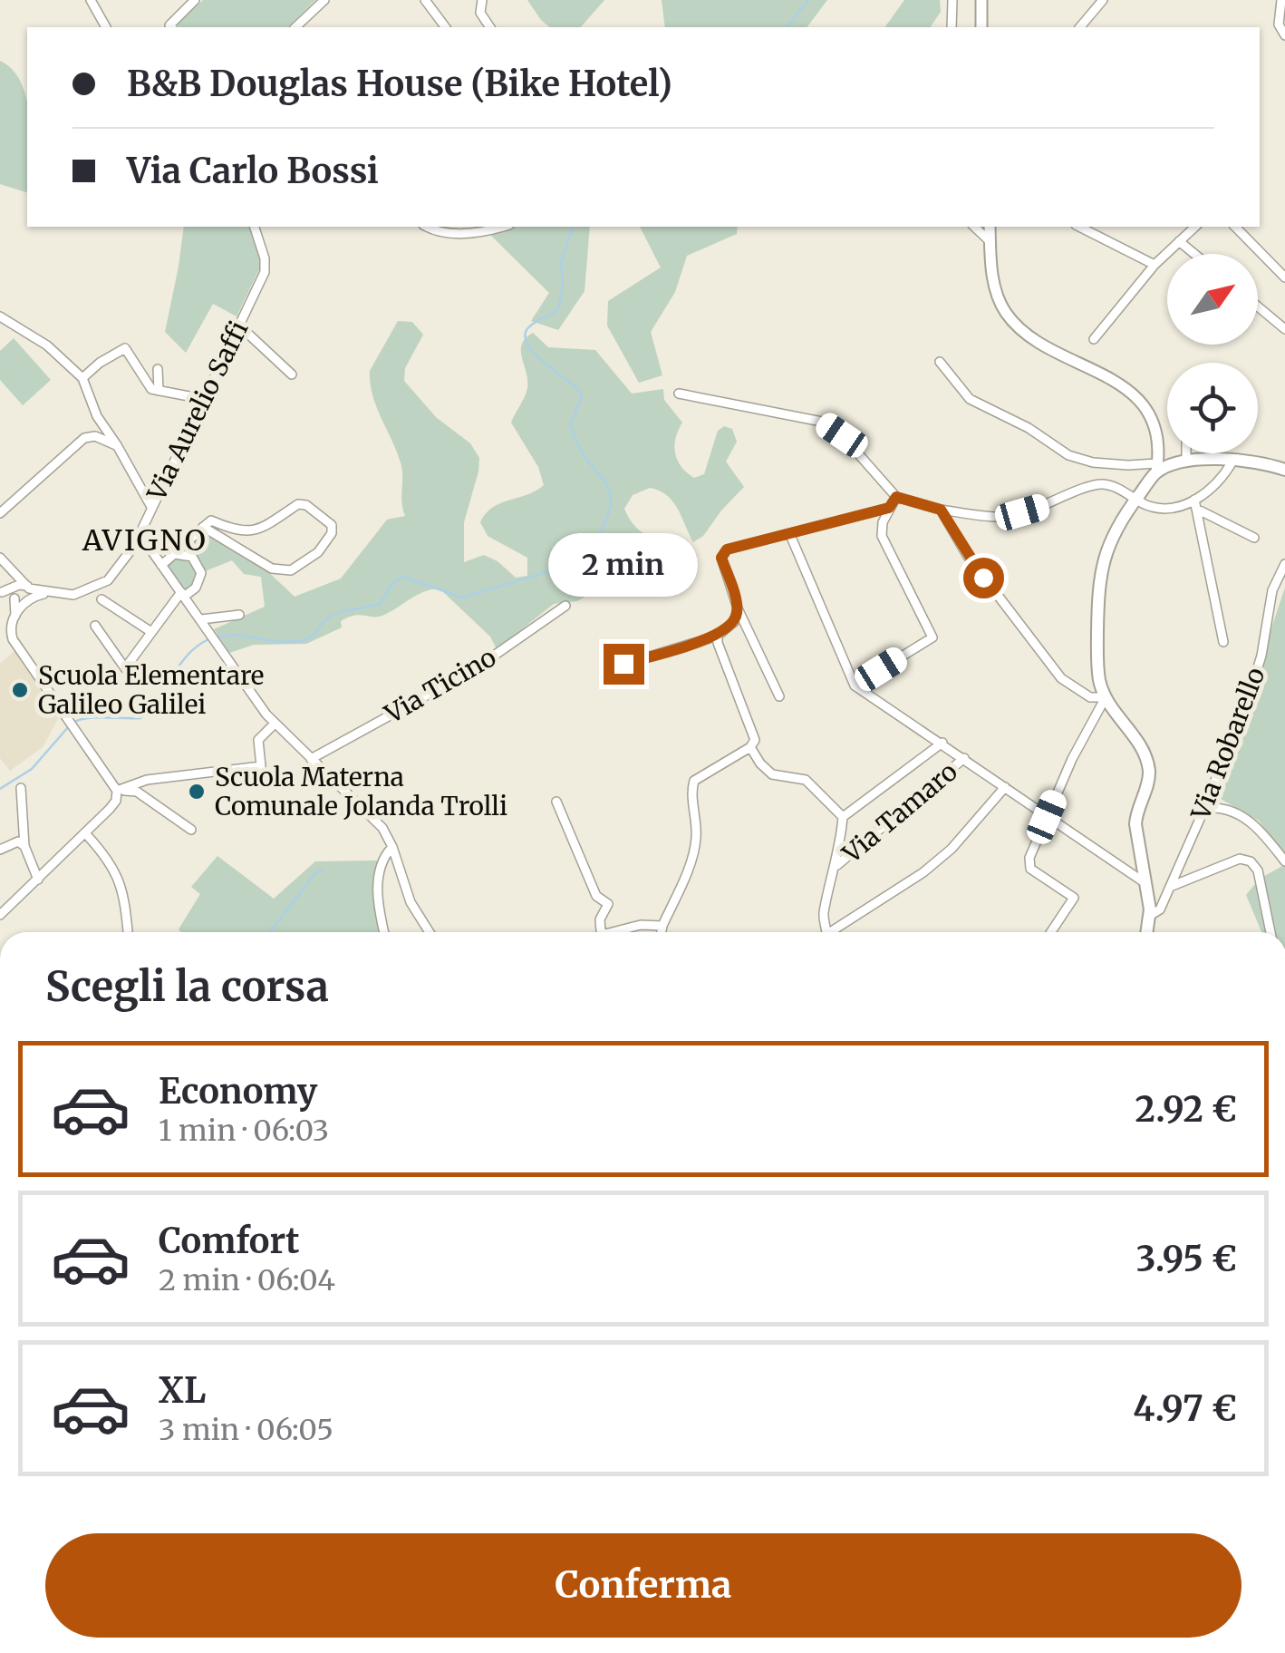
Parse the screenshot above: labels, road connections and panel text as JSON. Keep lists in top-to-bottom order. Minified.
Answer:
{"streets":{"street":["Via Aurelio Saffi","Via Ticino","Via Robarello","Via Tamaro"]},"districts":["AVIGNO"],"places":["Scuola Elementare Galileo Galilei","Scuola Materna Comunale Jolanda Trolli"],"north":"top right","page":{"banner":["B&B Douglas House (Bike Hotel)","Via Carlo Bossi"],"bubble":"2 min","heading":"Scegli la corsa","list":[{"name":"Economy","note":"1 min · 06:03","value":"2.92 €"},{"name":"Comfort","note":"2 min · 06:04","value":"3.95 €"},{"name":"XL","note":"3 min · 06:05","value":"4.97 €"}],"buttons":"Conferma"}}
